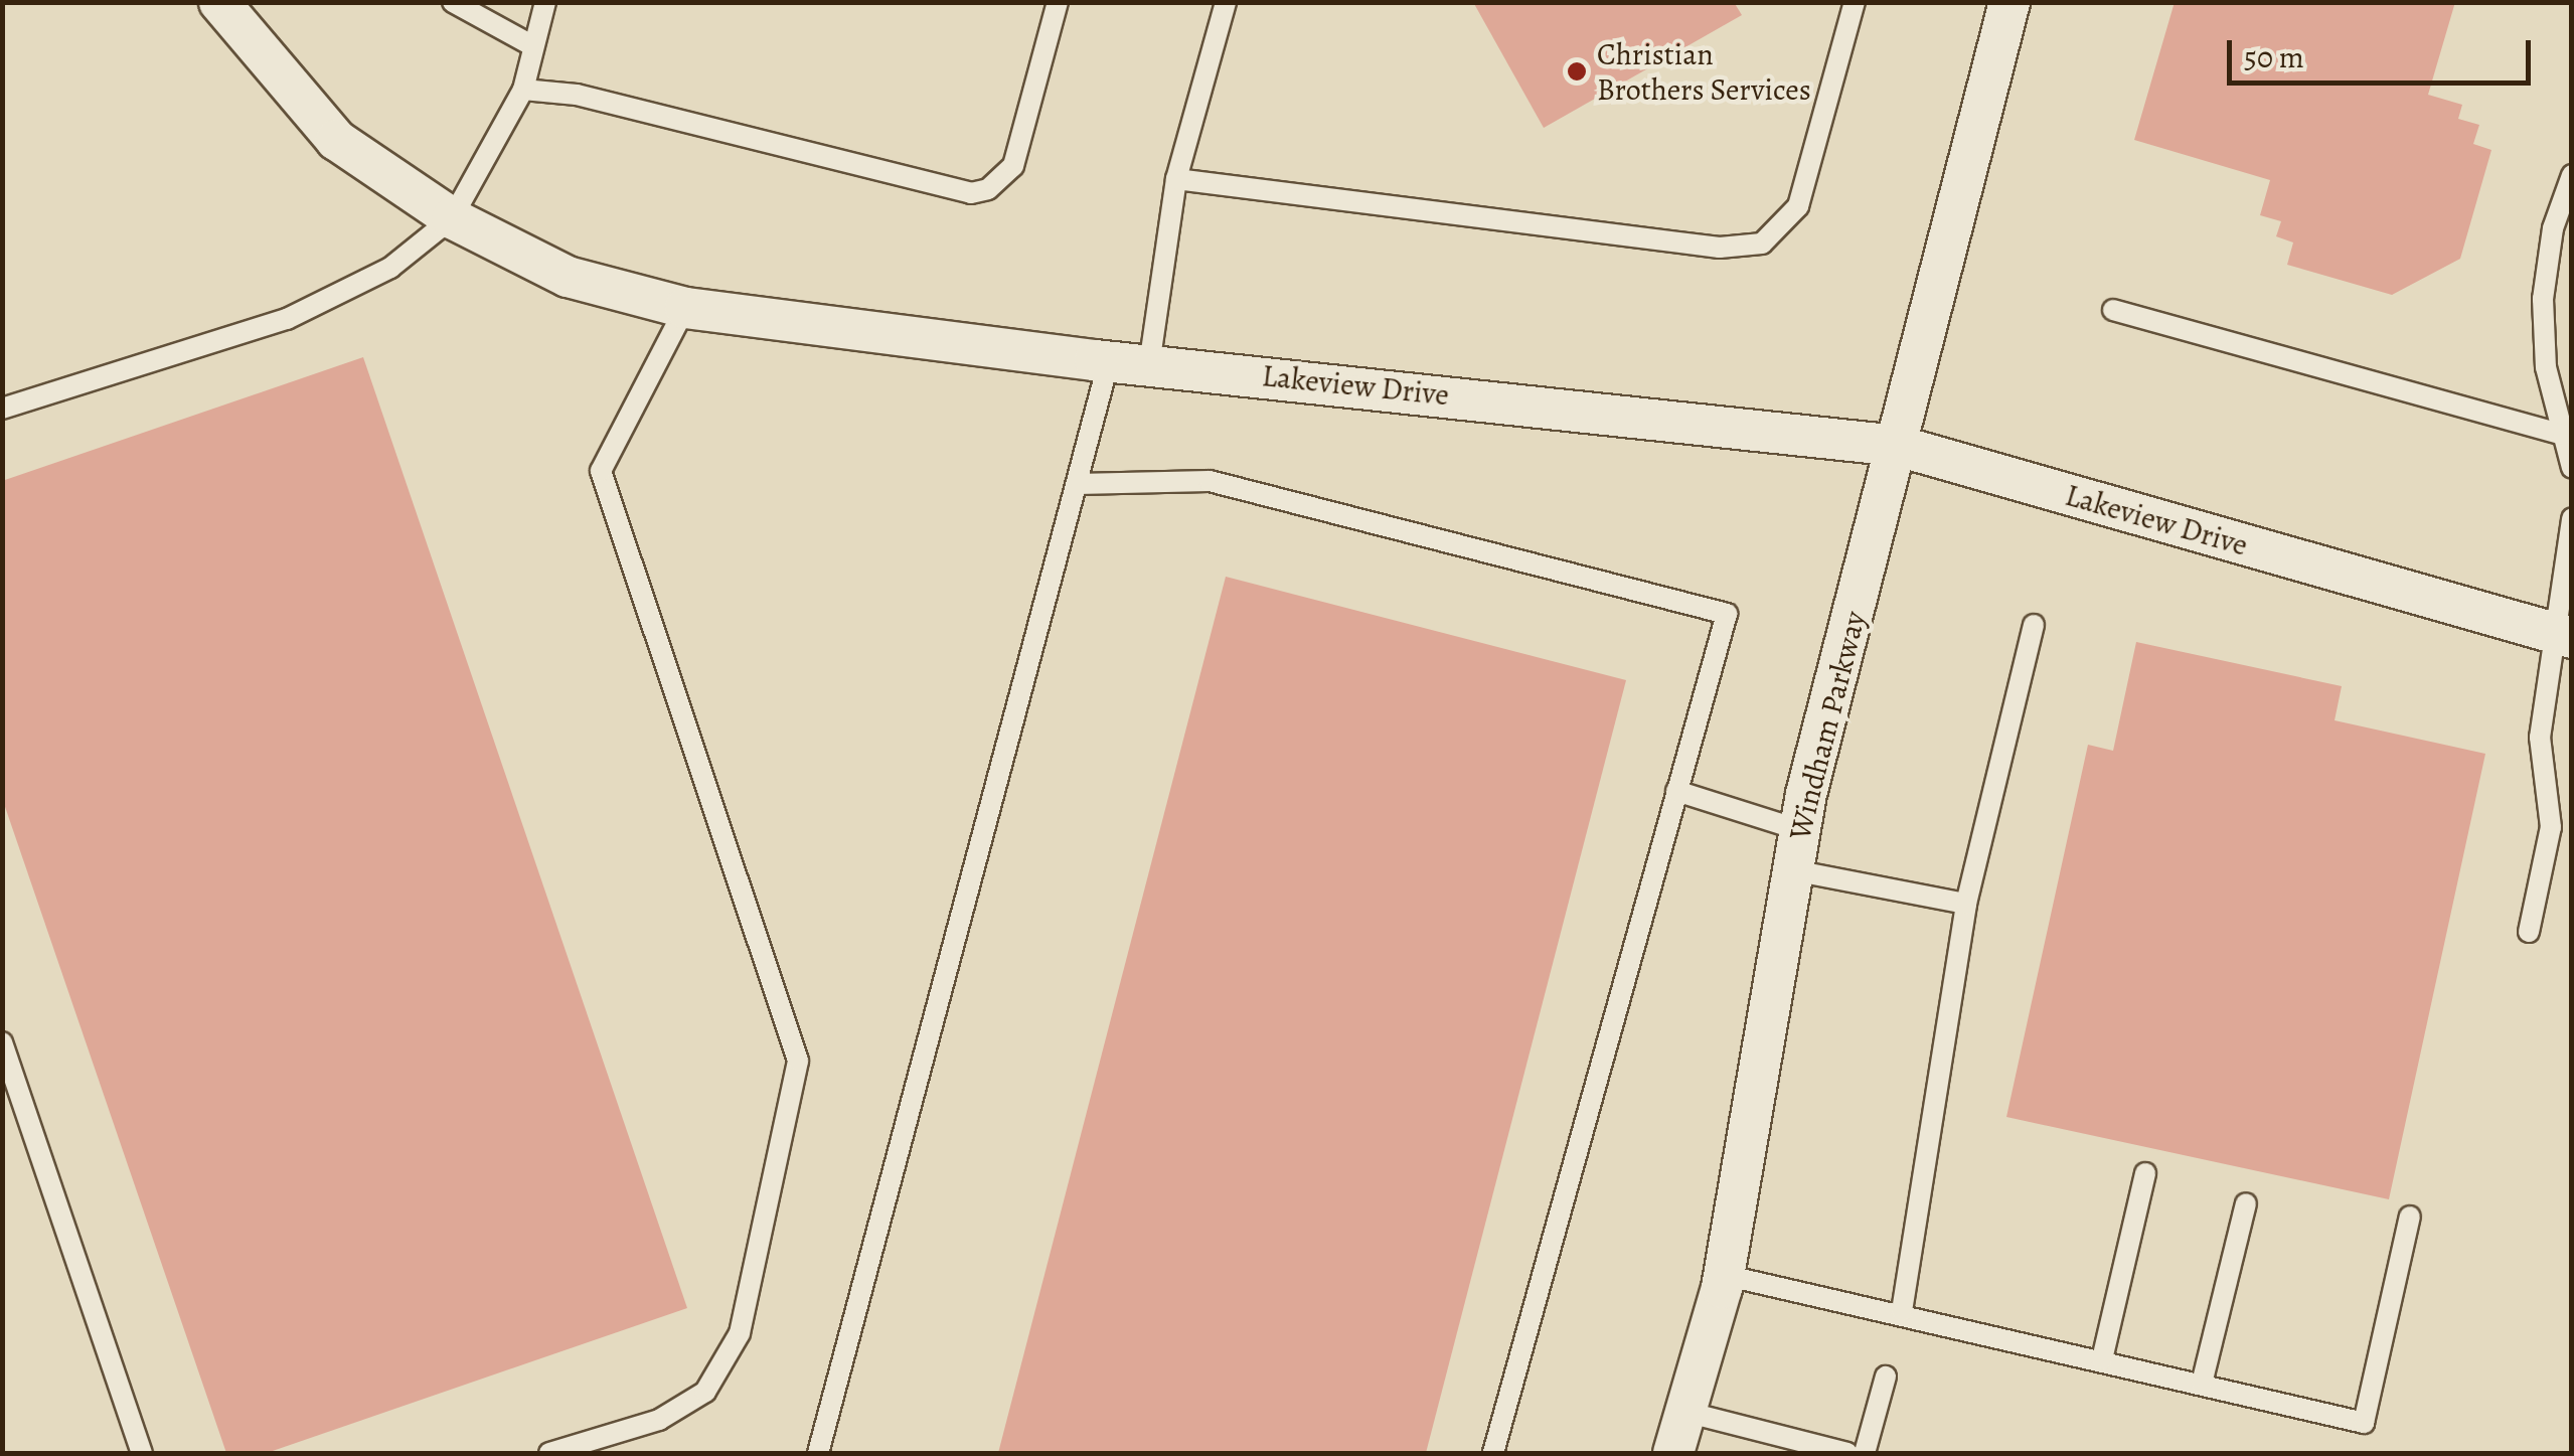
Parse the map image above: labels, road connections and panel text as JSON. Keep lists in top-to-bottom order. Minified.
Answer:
{"streets":{"street":["Lakeview Drive","Windham Parkway"]},"crossings":[["Lakeview Drive","Windham Parkway"]],"places":["Christian Brothers Services"],"scale_bar":"50 m"}
